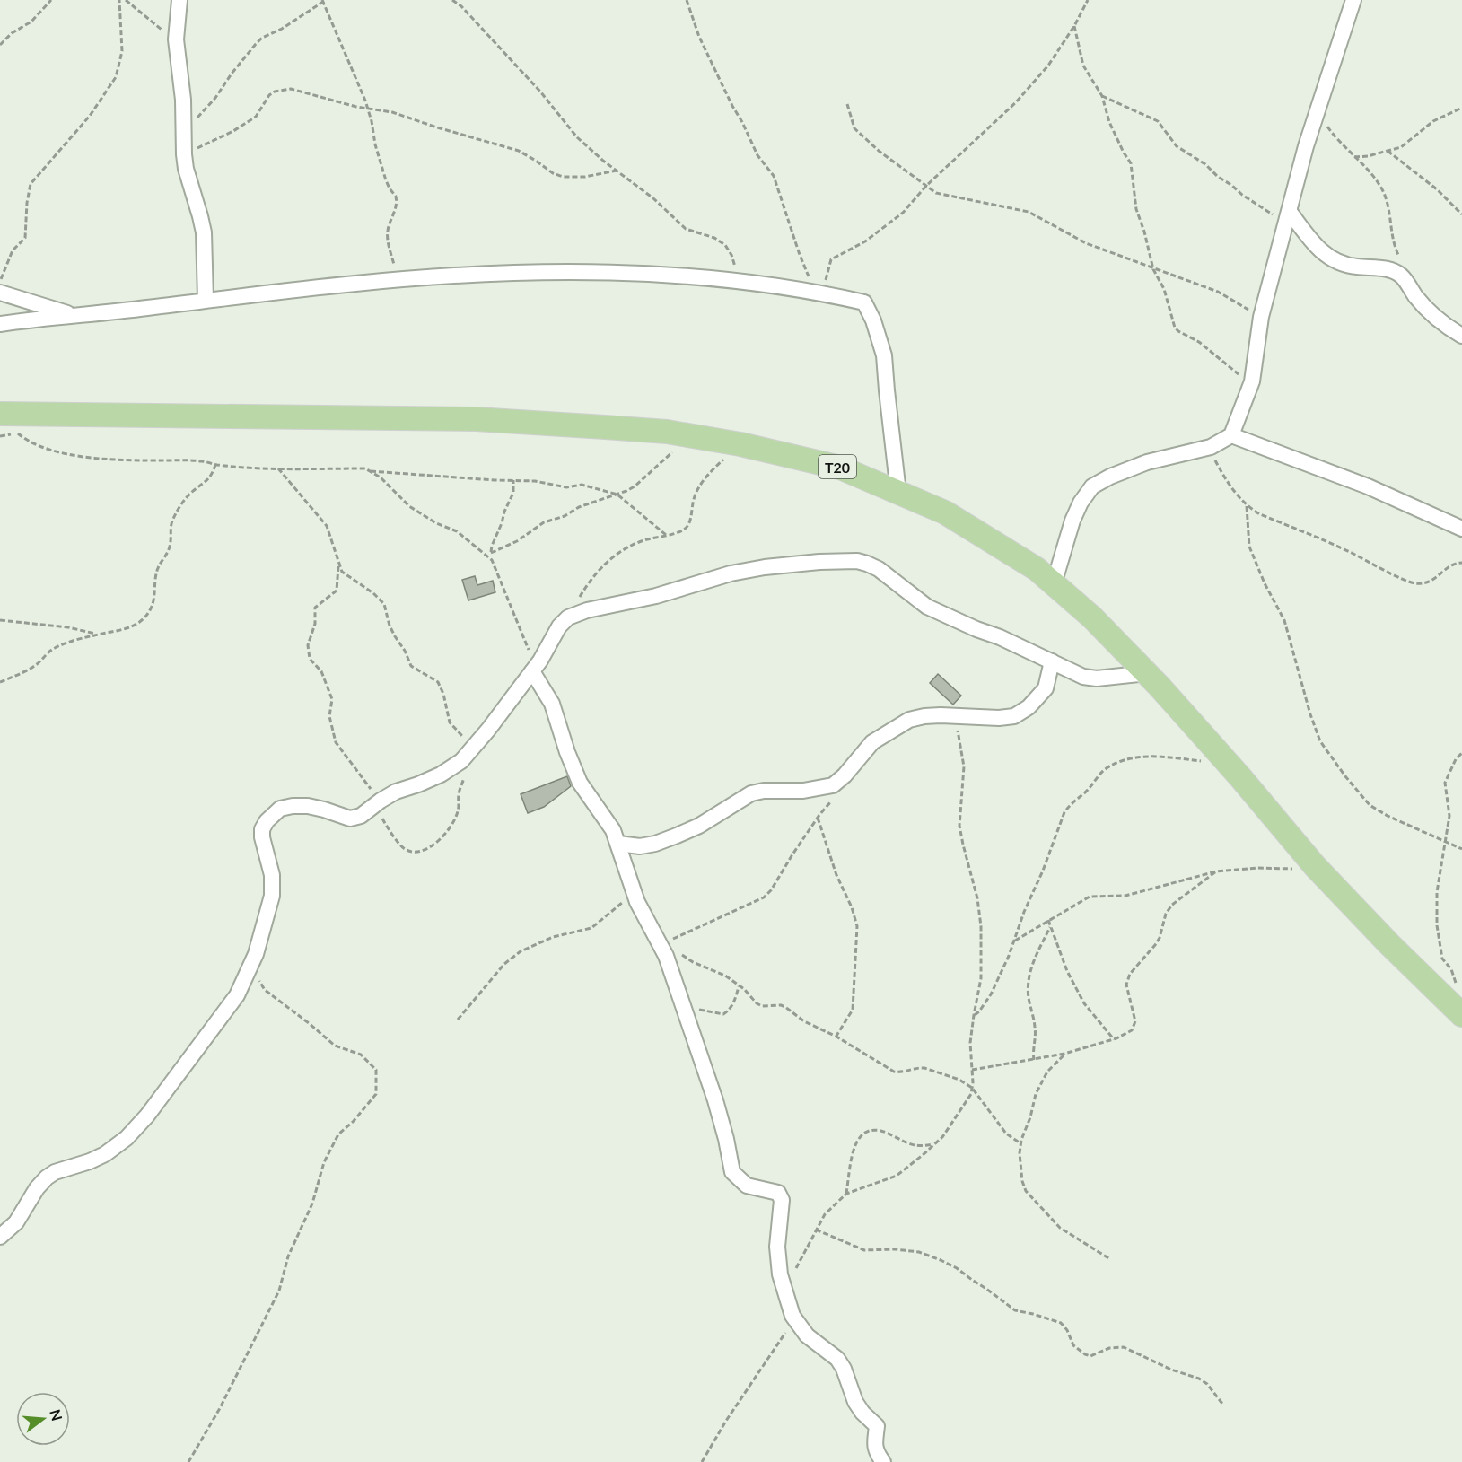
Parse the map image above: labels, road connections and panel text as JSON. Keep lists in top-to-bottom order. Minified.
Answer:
{"streets":{"main road":["T20"]},"north":"right"}
